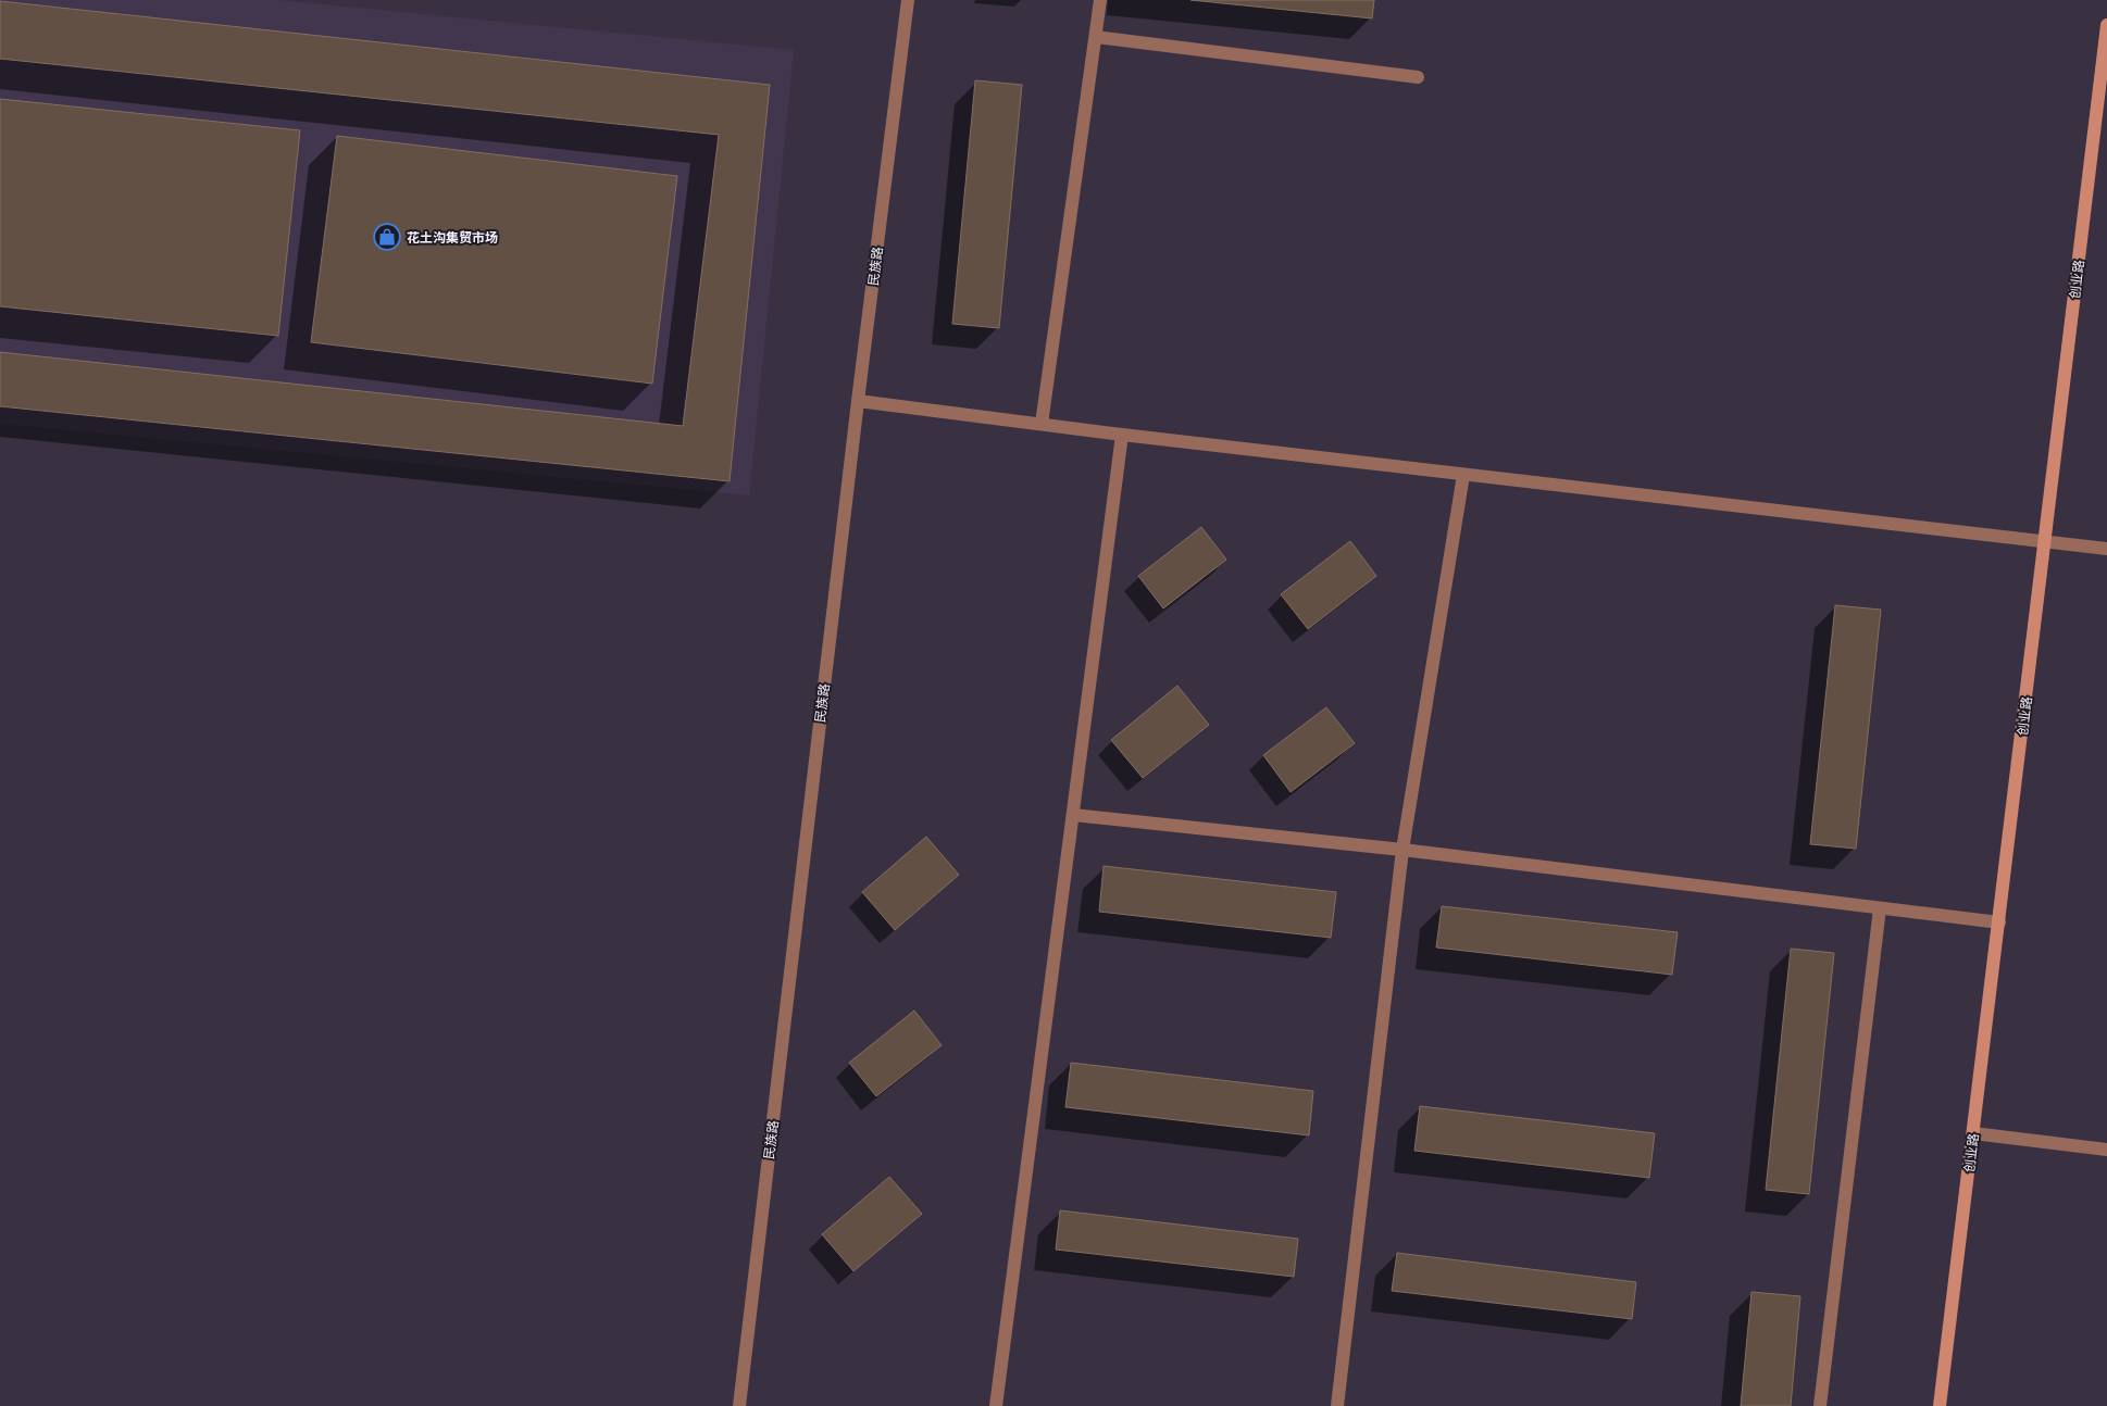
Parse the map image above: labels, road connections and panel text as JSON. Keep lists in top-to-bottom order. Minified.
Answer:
{"streets":{"main road":["创业路"],"street":["民族路"]},"places":{"shop":["花土沟集贸市场"]}}
